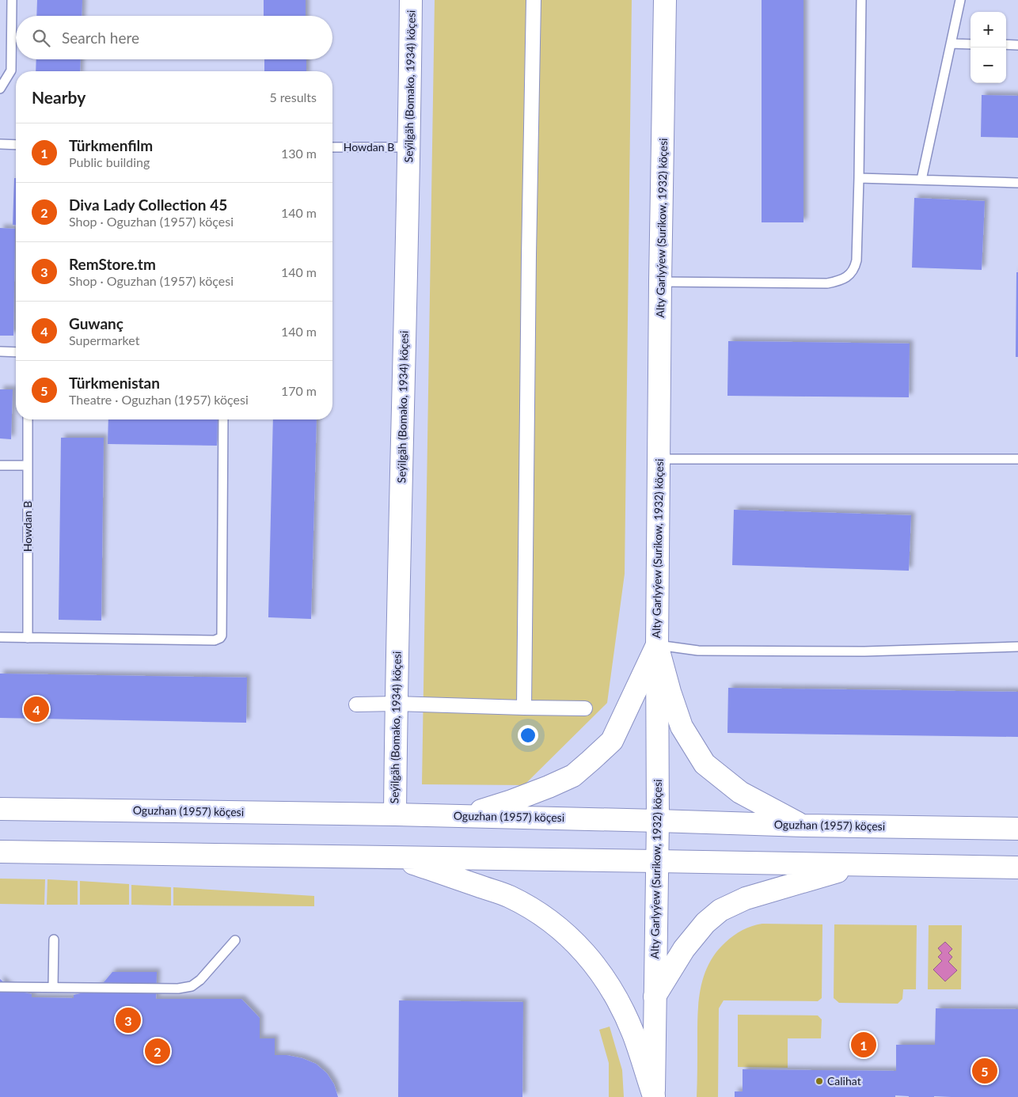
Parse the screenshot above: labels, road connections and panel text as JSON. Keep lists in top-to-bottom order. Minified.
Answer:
{"streets":{"main road":["Seýilgäh (Bomako, 1934) köçesi","Alty Garlyýew (Surikow, 1932) köçesi","Oguzhan (1957) köçesi"],"lane":["Howdan B"]},"crossings":[["Seýilgäh (Bomako, 1934) köçesi","Howdan B"],["Seýilgäh (Bomako, 1934) köçesi","Oguzhan (1957) köçesi"],["Alty Garlyýew (Surikow, 1932) köçesi","Oguzhan (1957) köçesi"]],"places":["Calihat"],"page":{"map_buttons":["+","−"],"search":"Search here","heading":["Nearby","5 results"],"list":[{"mark":"1","name":"Türkmenfilm","note":"Public building","value":"130 m"},{"mark":"2","name":"Diva Lady Collection 45","note":"Shop · Oguzhan (1957) köçesi","value":"140 m"},{"mark":"3","name":"RemStore.tm","note":"Shop · Oguzhan (1957) köçesi","value":"140 m"},{"mark":"4","name":"Guwanç","note":"Supermarket","value":"140 m"},{"mark":"5","name":"Türkmenistan","note":"Theatre · Oguzhan (1957) köçesi","value":"170 m"}],"pins":["4","3","1","2","5"]}}
